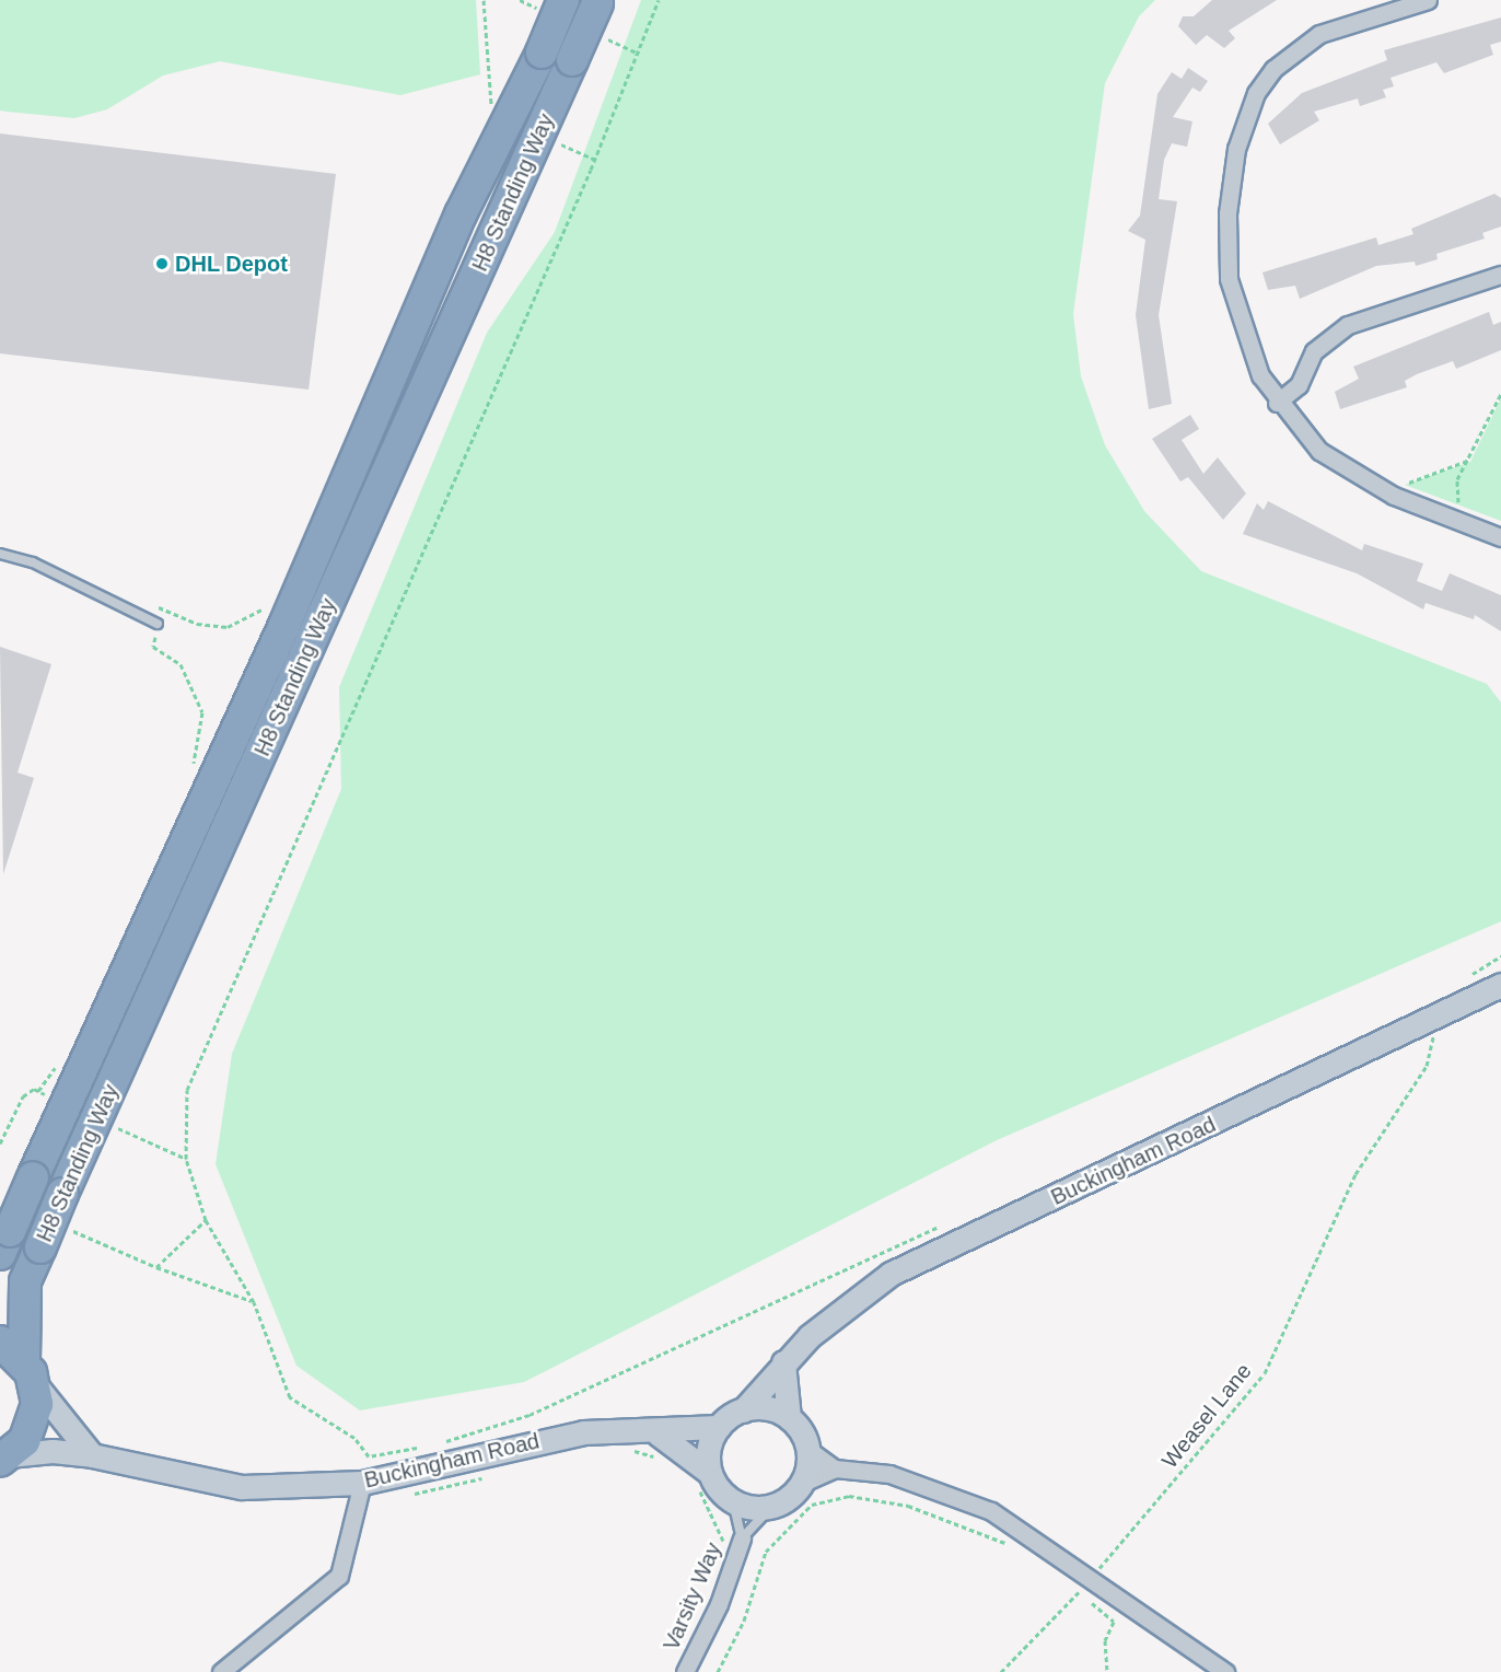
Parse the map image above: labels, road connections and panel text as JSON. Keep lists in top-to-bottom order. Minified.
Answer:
{"streets":{"highway":["H8 Standing Way"],"main road":["Buckingham Road"],"street":["Varsity Way"],"path":["Weasel Lane"]},"crossings":[["H8 Standing Way","Buckingham Road"]],"places":["DHL Depot"]}
